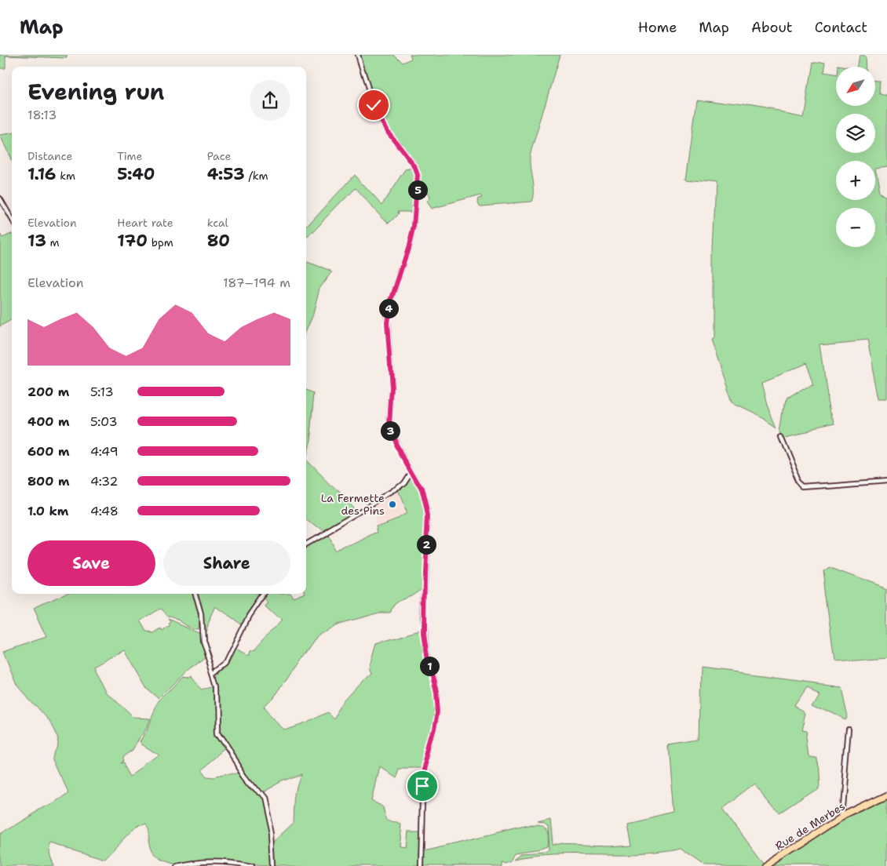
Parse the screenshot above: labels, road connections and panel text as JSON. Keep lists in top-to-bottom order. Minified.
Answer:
{"streets":{"main road":["Rue de Merbes"]},"places":["La Fermette des Pins"],"north":"bottom left","page":{"header":"Map","nav":["Home","Map","About","Contact"],"map_buttons":["+","−"],"heading":["Evening run","18:13"],"stats":[["Distance","1.16 km"],["Time","5:40"],["Pace","4:53 /km"],["Elevation","13 m"],["Heart rate","170 bpm"],["kcal","80"]],"pins":["5","4","3","2","1"],"chart":["Elevation","187–194 m"],"list":[{"name":"200 m","note":"5:13"},{"name":"400 m","note":"5:03"},{"name":"600 m","note":"4:49"},{"name":"800 m","note":"4:32"},{"name":"1.0 km","note":"4:48"}],"buttons":["Save","Share"]}}
